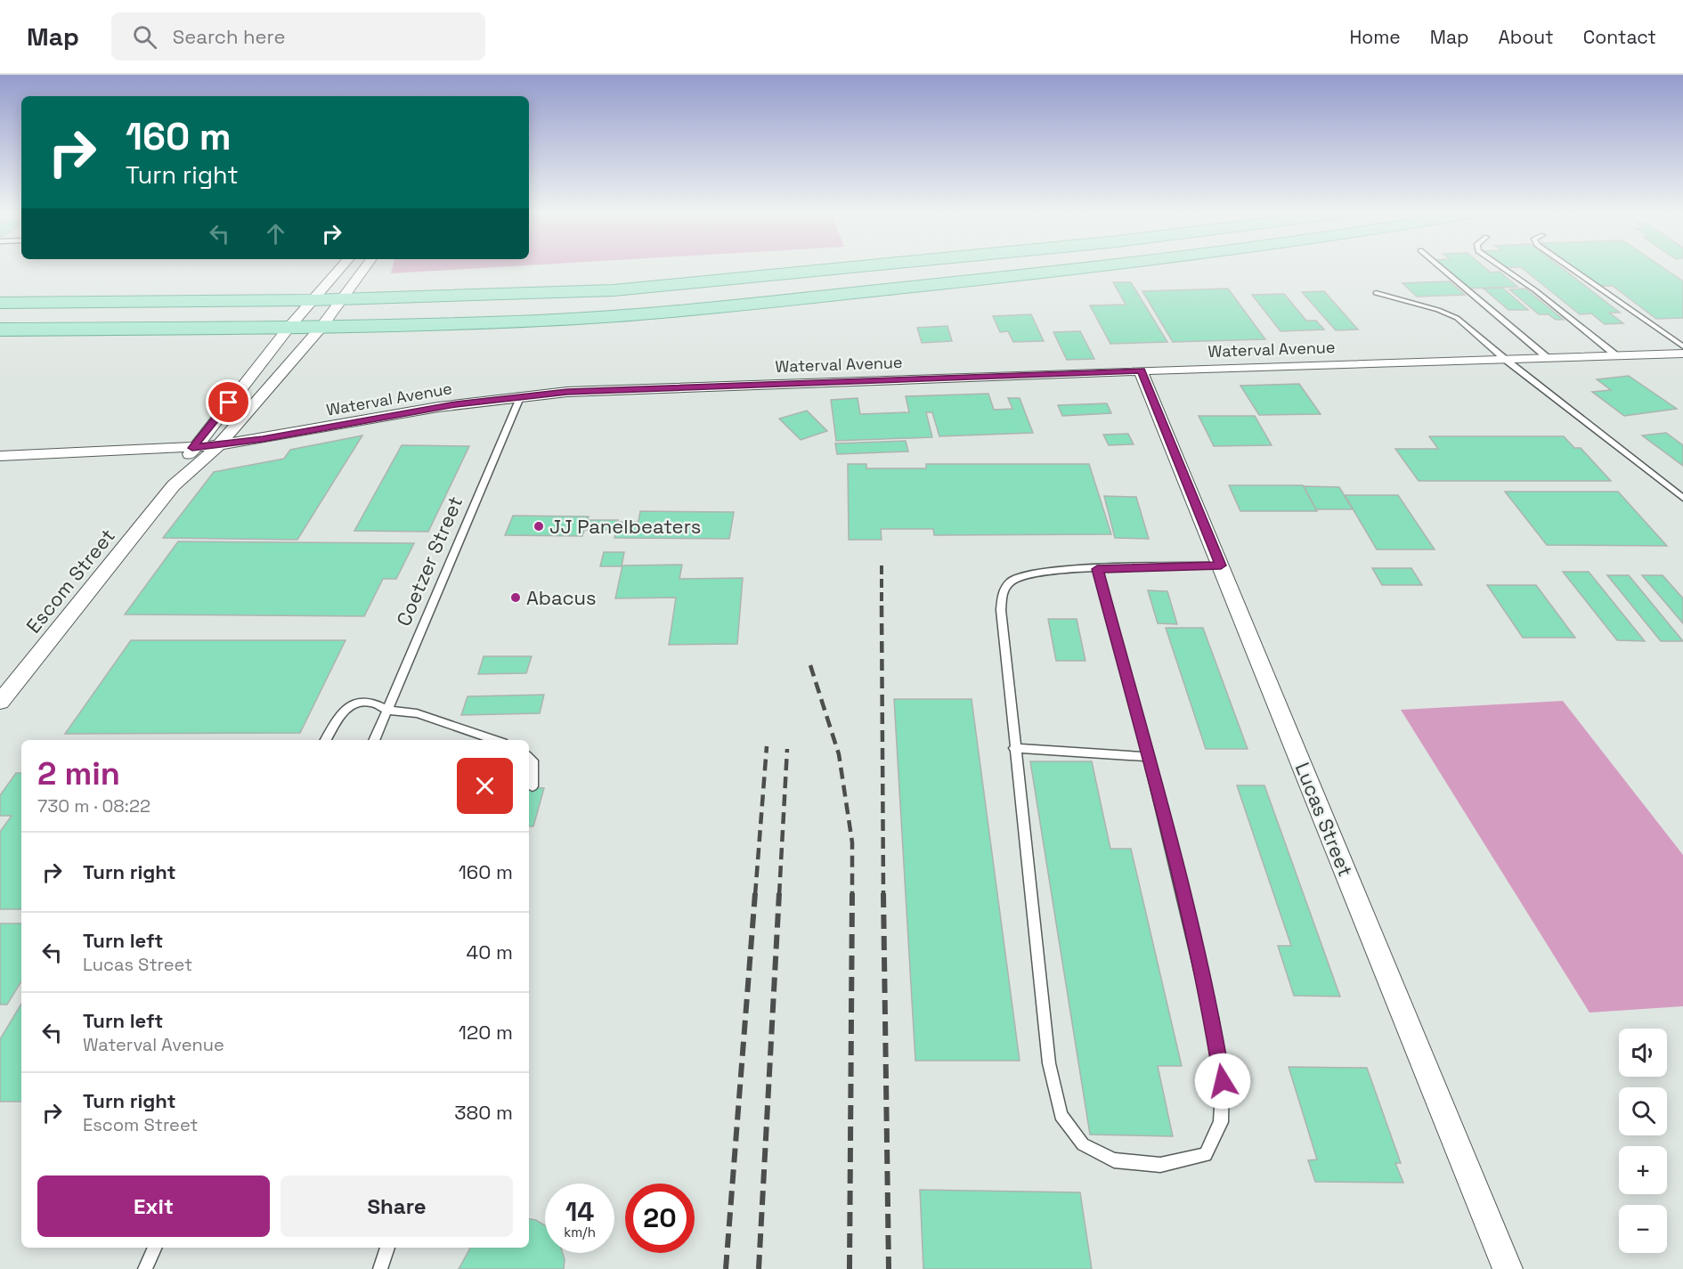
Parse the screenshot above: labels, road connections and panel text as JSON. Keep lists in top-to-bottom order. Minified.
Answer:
{"streets":{"street":["Waterval Avenue","Escom Street","Lucas Street"],"lane":["Coetzer Street"]},"crossings":[["Waterval Avenue","Coetzer Street"],["Waterval Avenue","Escom Street"],["Waterval Avenue","Lucas Street"]],"places":["JJ Panelbeaters","Abacus"],"page":{"header":"Map","search":"Search here","nav":["Home","Map","About","Contact"],"turn":["160 m","Turn right"],"heading":["2 min","730 m · 08:22"],"list":[{"name":"Turn right","value":"160 m"},{"name":"Turn left","note":"Lucas Street","value":"40 m"},{"name":"Turn left","note":"Waterval Avenue","value":"120 m"},{"name":"Turn right","note":"Escom Street","value":"380 m"}],"map_buttons":["+","−"],"buttons":["Exit","Share"],"speed":"14 km/h","limit":"20"}}
